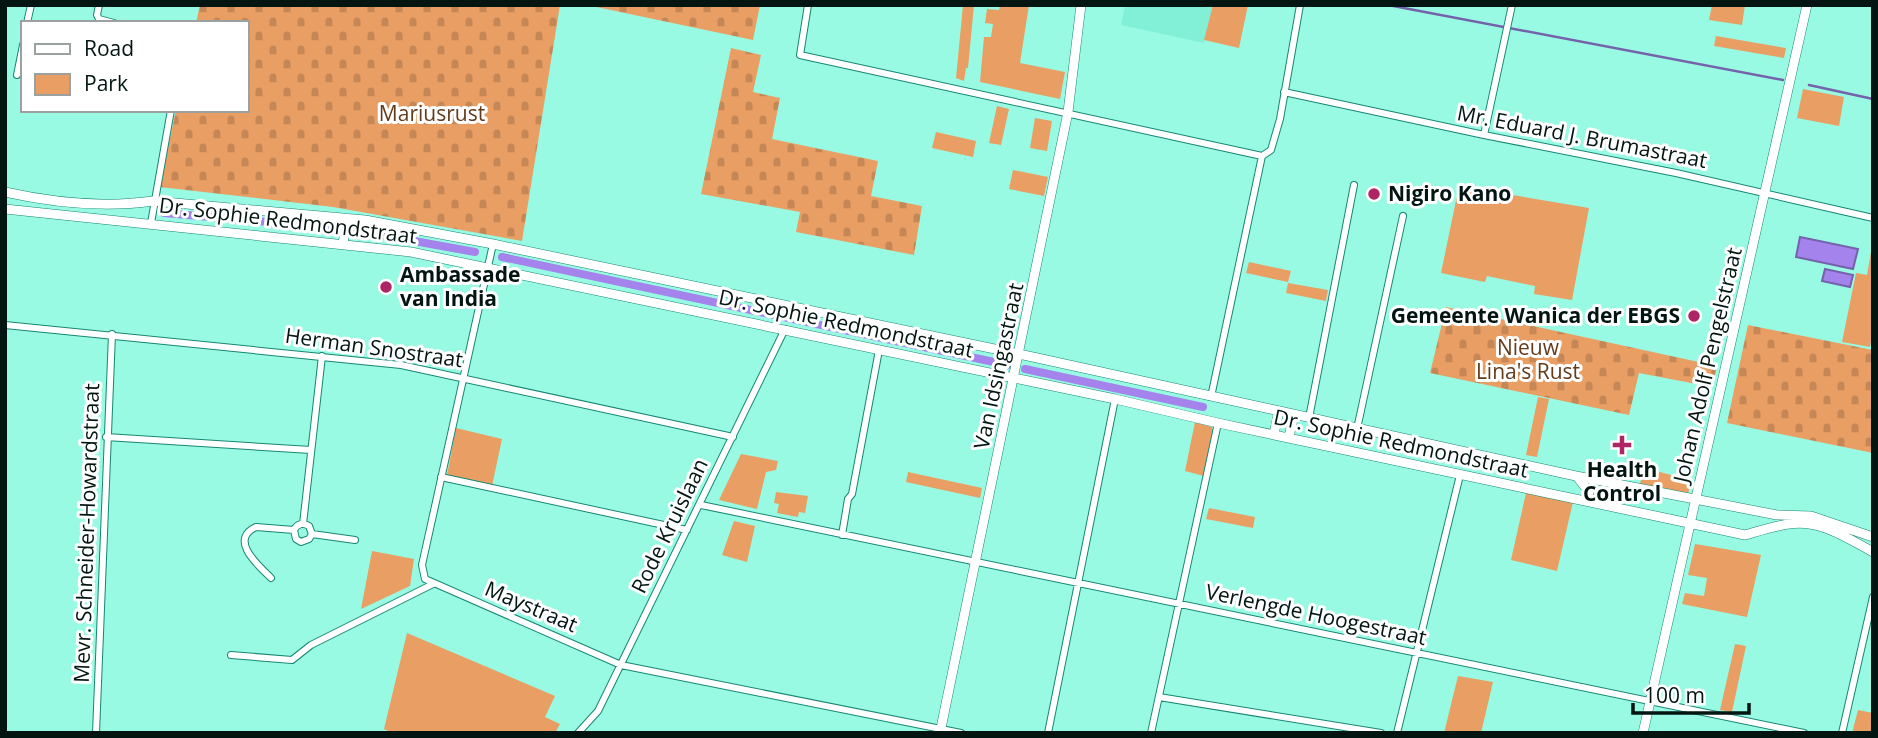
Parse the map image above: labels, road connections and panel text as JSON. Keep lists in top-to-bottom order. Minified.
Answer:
{"streets":{"street":["Mr. Eduard J. Brumastraat","Dr. Sophie Redmondstraat","Herman Snostraat","Johan Adolf Pengelstraat","Van Idsingastraat","Rode Kruislaan","Mevr. Schneider-Howardstraat","Maystraat","Verlengde Hoogestraat"]},"crossings":[["Mr. Eduard J. Brumastraat","Johan Adolf Pengelstraat"],["Dr. Sophie Redmondstraat","Johan Adolf Pengelstraat"],["Dr. Sophie Redmondstraat","Van Idsingastraat"],["Dr. Sophie Redmondstraat","Rode Kruislaan"],["Herman Snostraat","Rode Kruislaan"],["Herman Snostraat","Mevr. Schneider-Howardstraat"],["Johan Adolf Pengelstraat","Verlengde Hoogestraat"],["Van Idsingastraat","Maystraat"],["Van Idsingastraat","Verlengde Hoogestraat"],["Rode Kruislaan","Maystraat"],["Rode Kruislaan","Verlengde Hoogestraat"]],"parks":["Mariusrust","Nieuw Lina's Rust"],"places":{"other":["Nigiro Kano","Ambassade van India","Gemeente Wanica der EBGS"],"health":["Health Control"]},"legend":["Road","Park"],"scale_bar":"100 m"}
